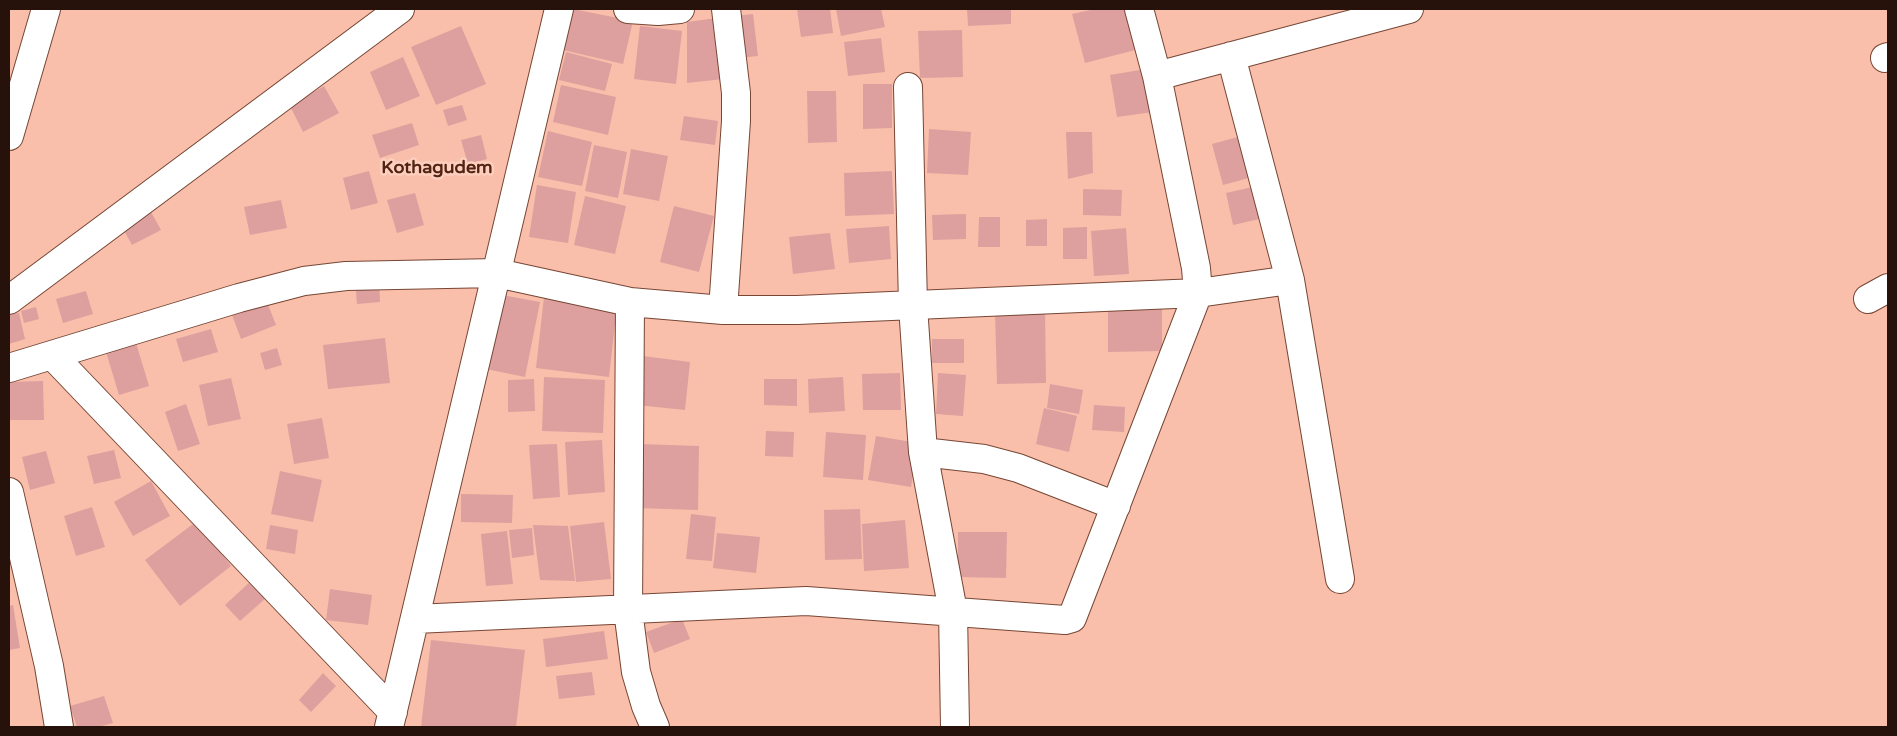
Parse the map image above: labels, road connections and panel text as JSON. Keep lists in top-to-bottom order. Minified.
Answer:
{"districts":["Kothagudem"]}
